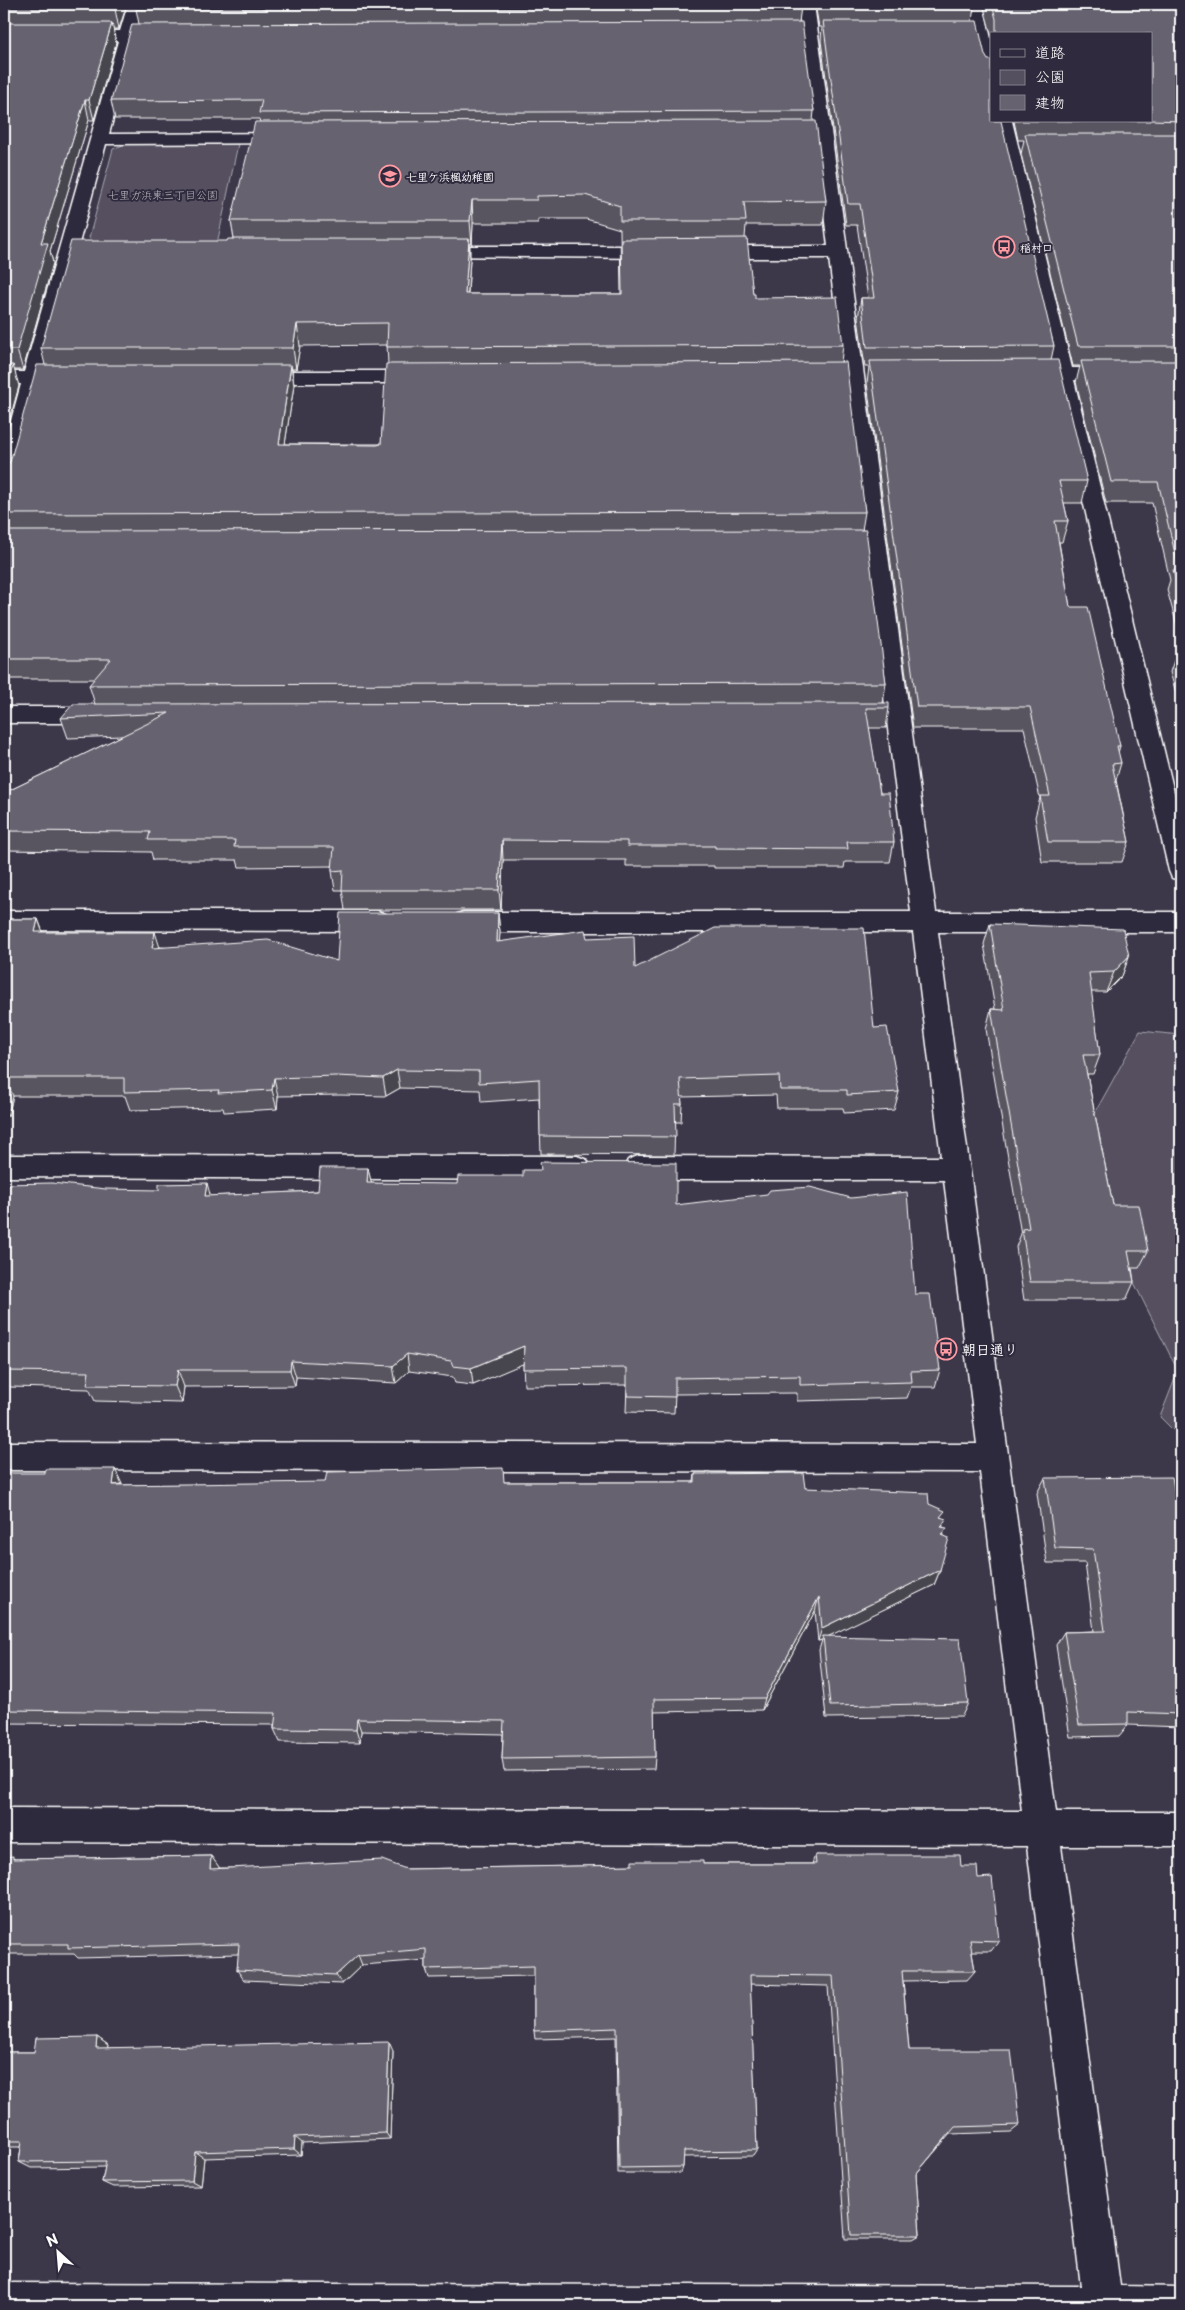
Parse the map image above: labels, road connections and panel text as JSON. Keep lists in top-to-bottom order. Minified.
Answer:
{"parks":["七里ガ浜東三丁目公園"],"places":{"school or university":["七里ケ浜楓幼稚園"],"bus stop":["稲村口","朝日通り"]},"legend":["道路","公園","建物"],"north":"top left"}
